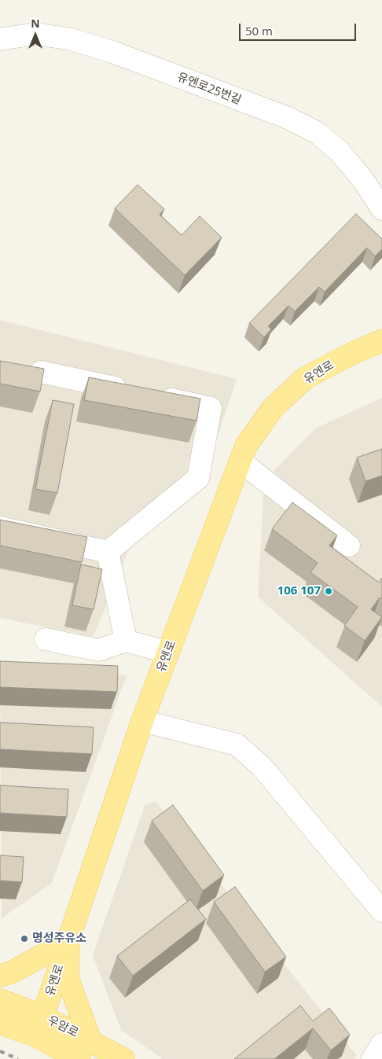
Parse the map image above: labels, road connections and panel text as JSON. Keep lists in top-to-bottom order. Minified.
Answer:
{"streets":{"main road":["유엔로","우암로"],"street":["유엔로25번길"]},"crossings":[["유엔로","우암로"]],"places":["106 107","명성주유소"],"scale_bar":"50 m","north":"top"}
